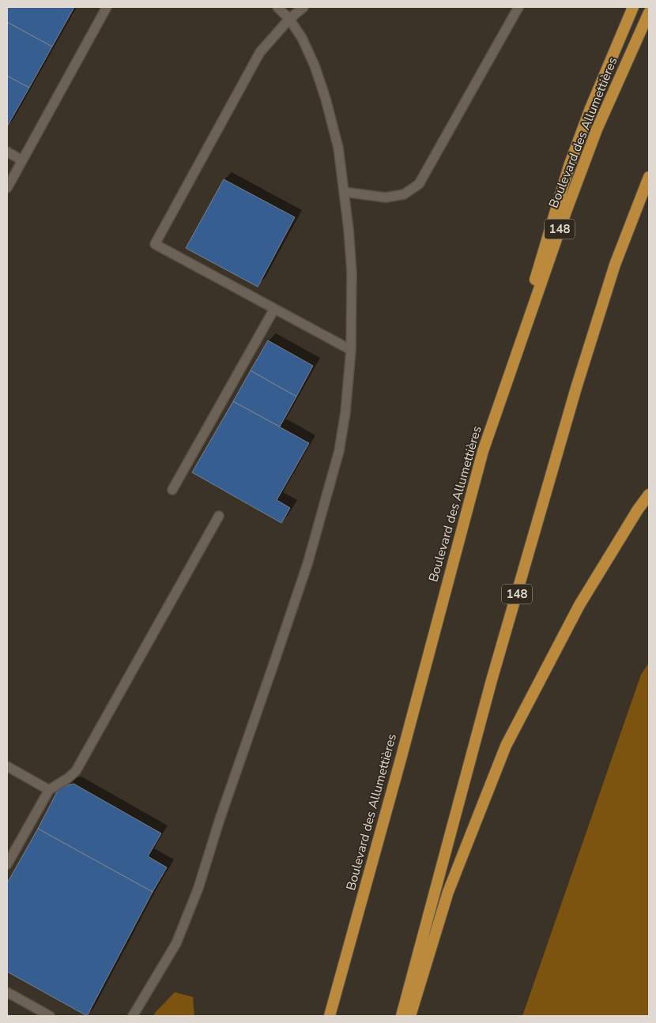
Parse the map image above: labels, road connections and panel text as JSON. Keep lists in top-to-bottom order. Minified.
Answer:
{"streets":{"highway":["Boulevard des Allumettières","148"]}}
